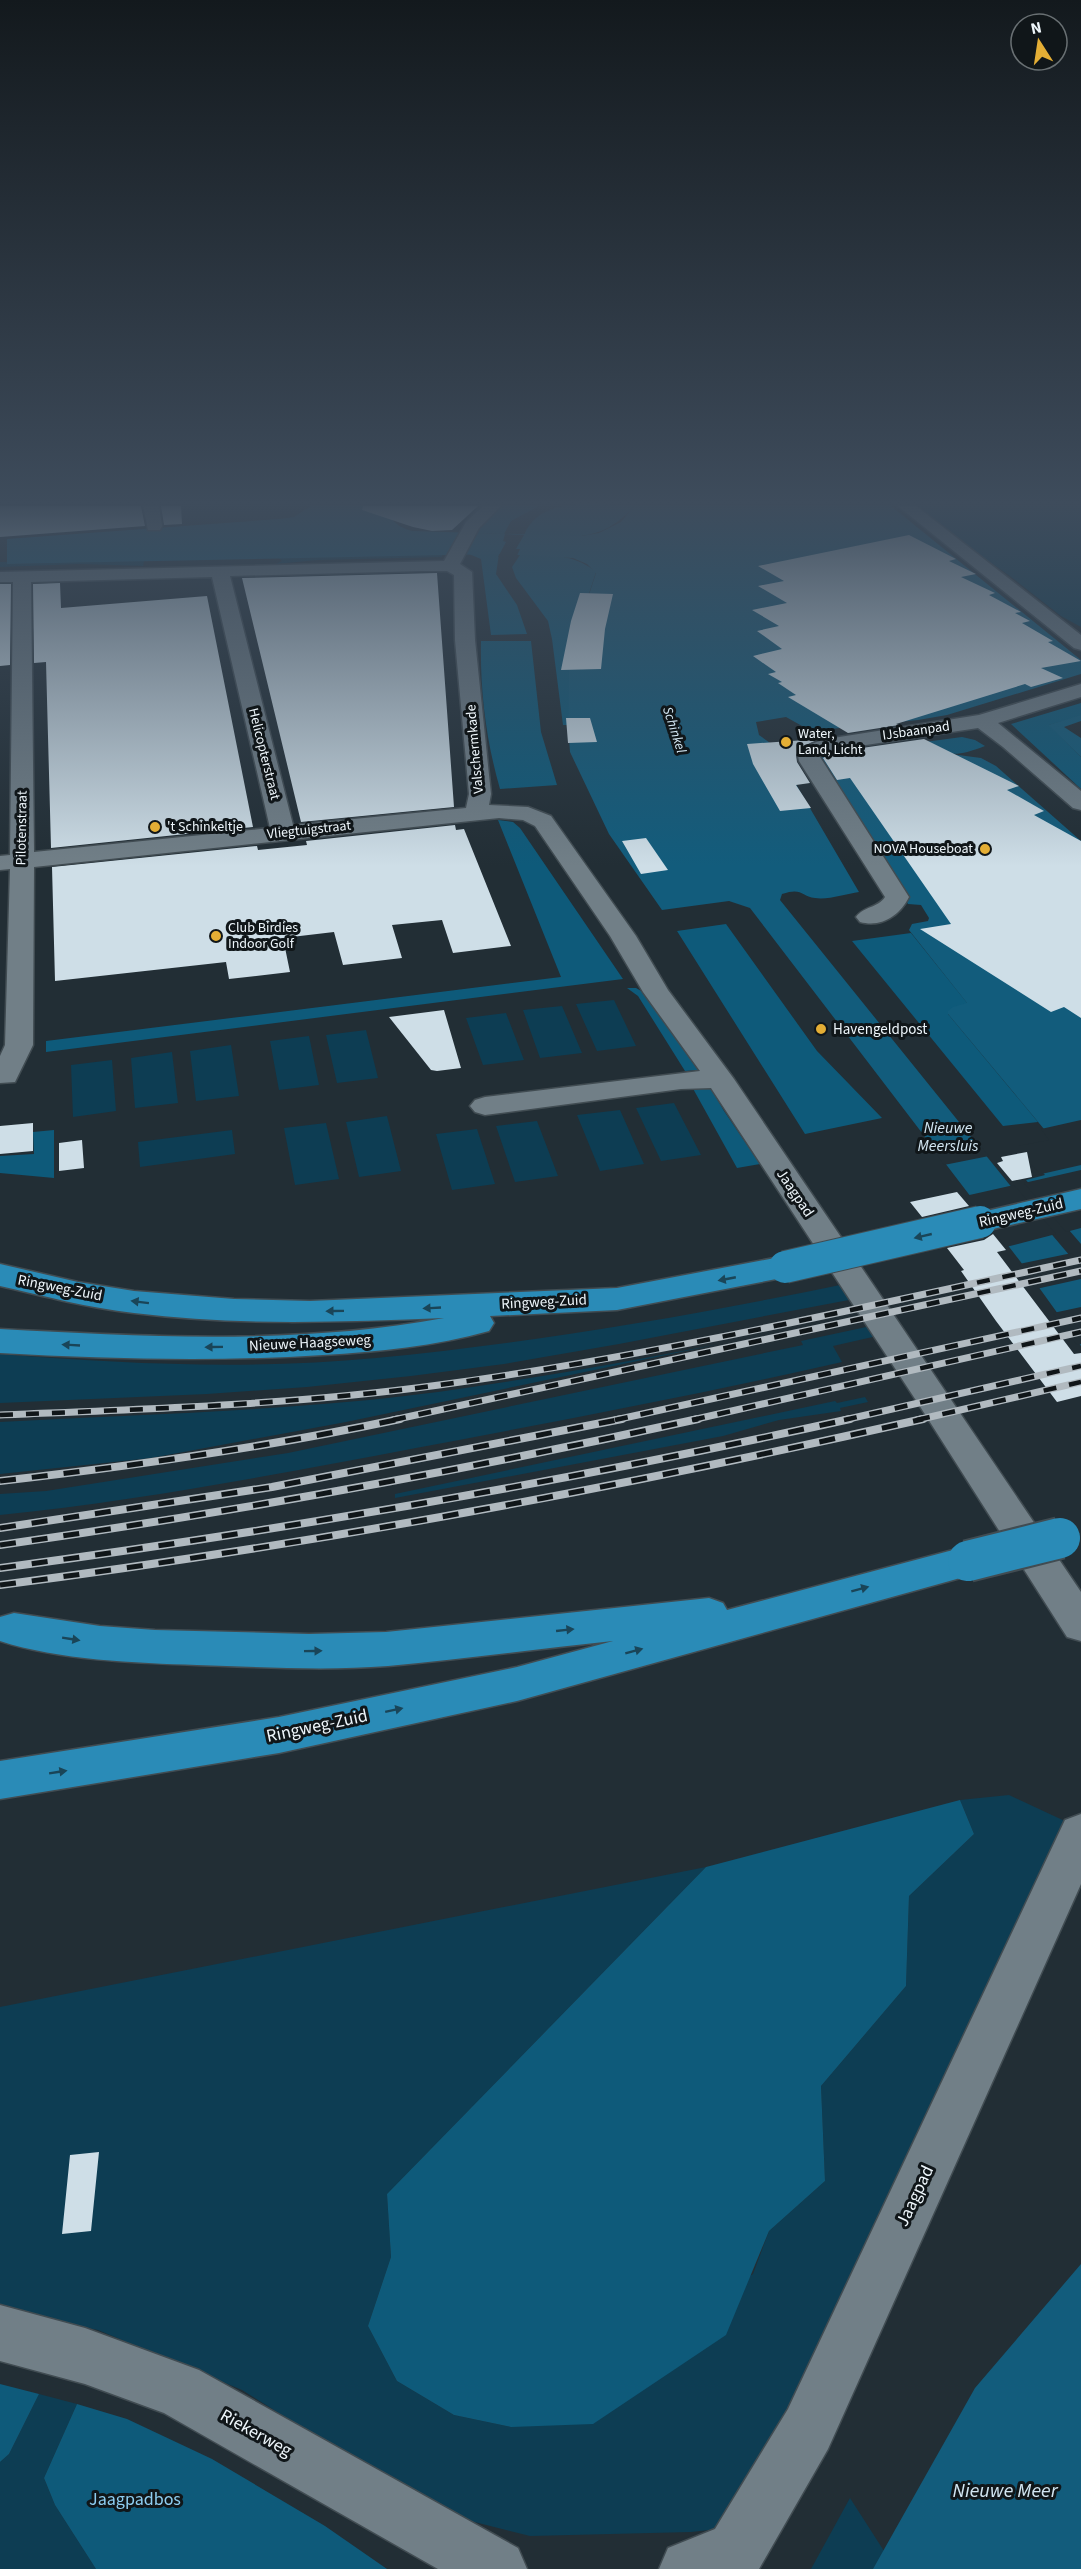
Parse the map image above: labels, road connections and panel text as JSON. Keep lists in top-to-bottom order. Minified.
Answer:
{"streets":{"highway":["Ringweg-Zuid","Nieuwe Haagseweg"],"street":["IJsbaanpad","Valschermkade","Helicopterstraat","Pilotenstraat","Vliegtuigstraat","Jaagpad","Riekerweg"]},"crossings":[["Valschermkade","Vliegtuigstraat"],["Valschermkade","Jaagpad"],["Helicopterstraat","Vliegtuigstraat"],["Pilotenstraat","Vliegtuigstraat"],["Vliegtuigstraat","Jaagpad"],["Ringweg-Zuid","Nieuwe Haagseweg"]],"one_way":["Nieuwe Haagseweg"],"water":["Schinkel","Nieuwe Meersluis","Nieuwe Meer"],"parks":["Jaagpadbos"],"places":["Water, Land, Licht","'t Schinkeltje","NOVA Houseboat","Club Birdies Indoor Golf","Havengeldpost"],"north":"top"}
